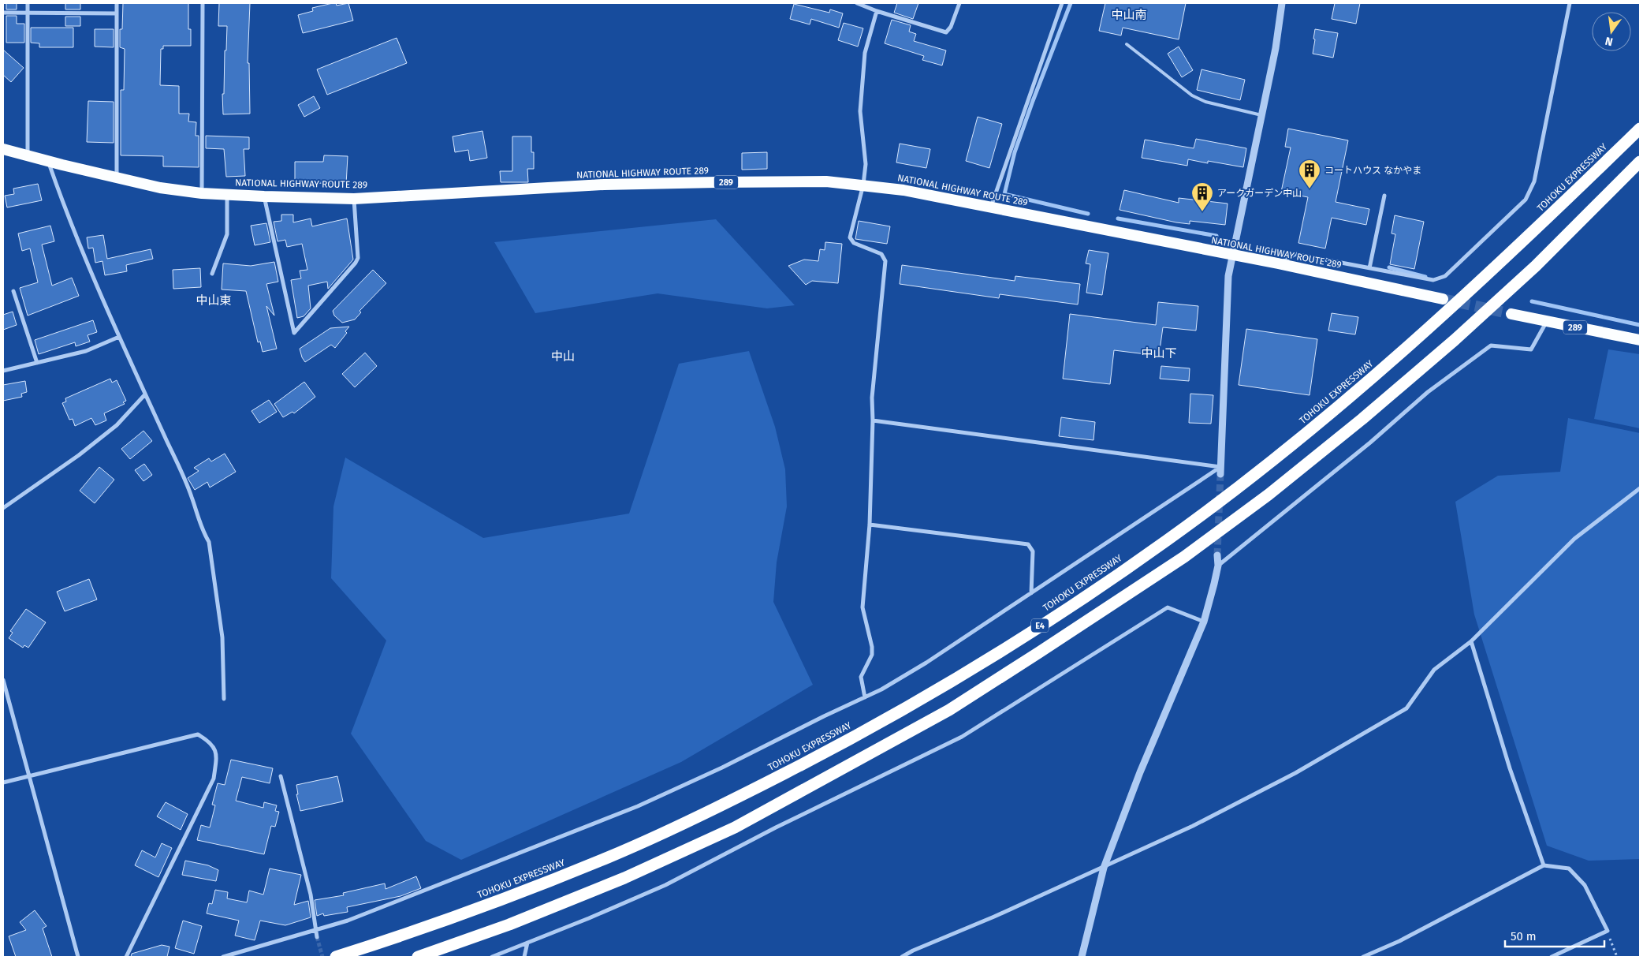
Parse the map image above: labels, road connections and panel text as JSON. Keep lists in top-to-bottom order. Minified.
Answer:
{"streets":{"highway":["NATIONAL HIGHWAY ROUTE 289","TOHOKU EXPRESSWAY","289","E4"]},"districts":["中山南","中山東","中山下","中山"],"places":{"building":["コートハウス なかやま","アークガーデン中山"]},"scale_bar":"50 m","north":"bottom"}
